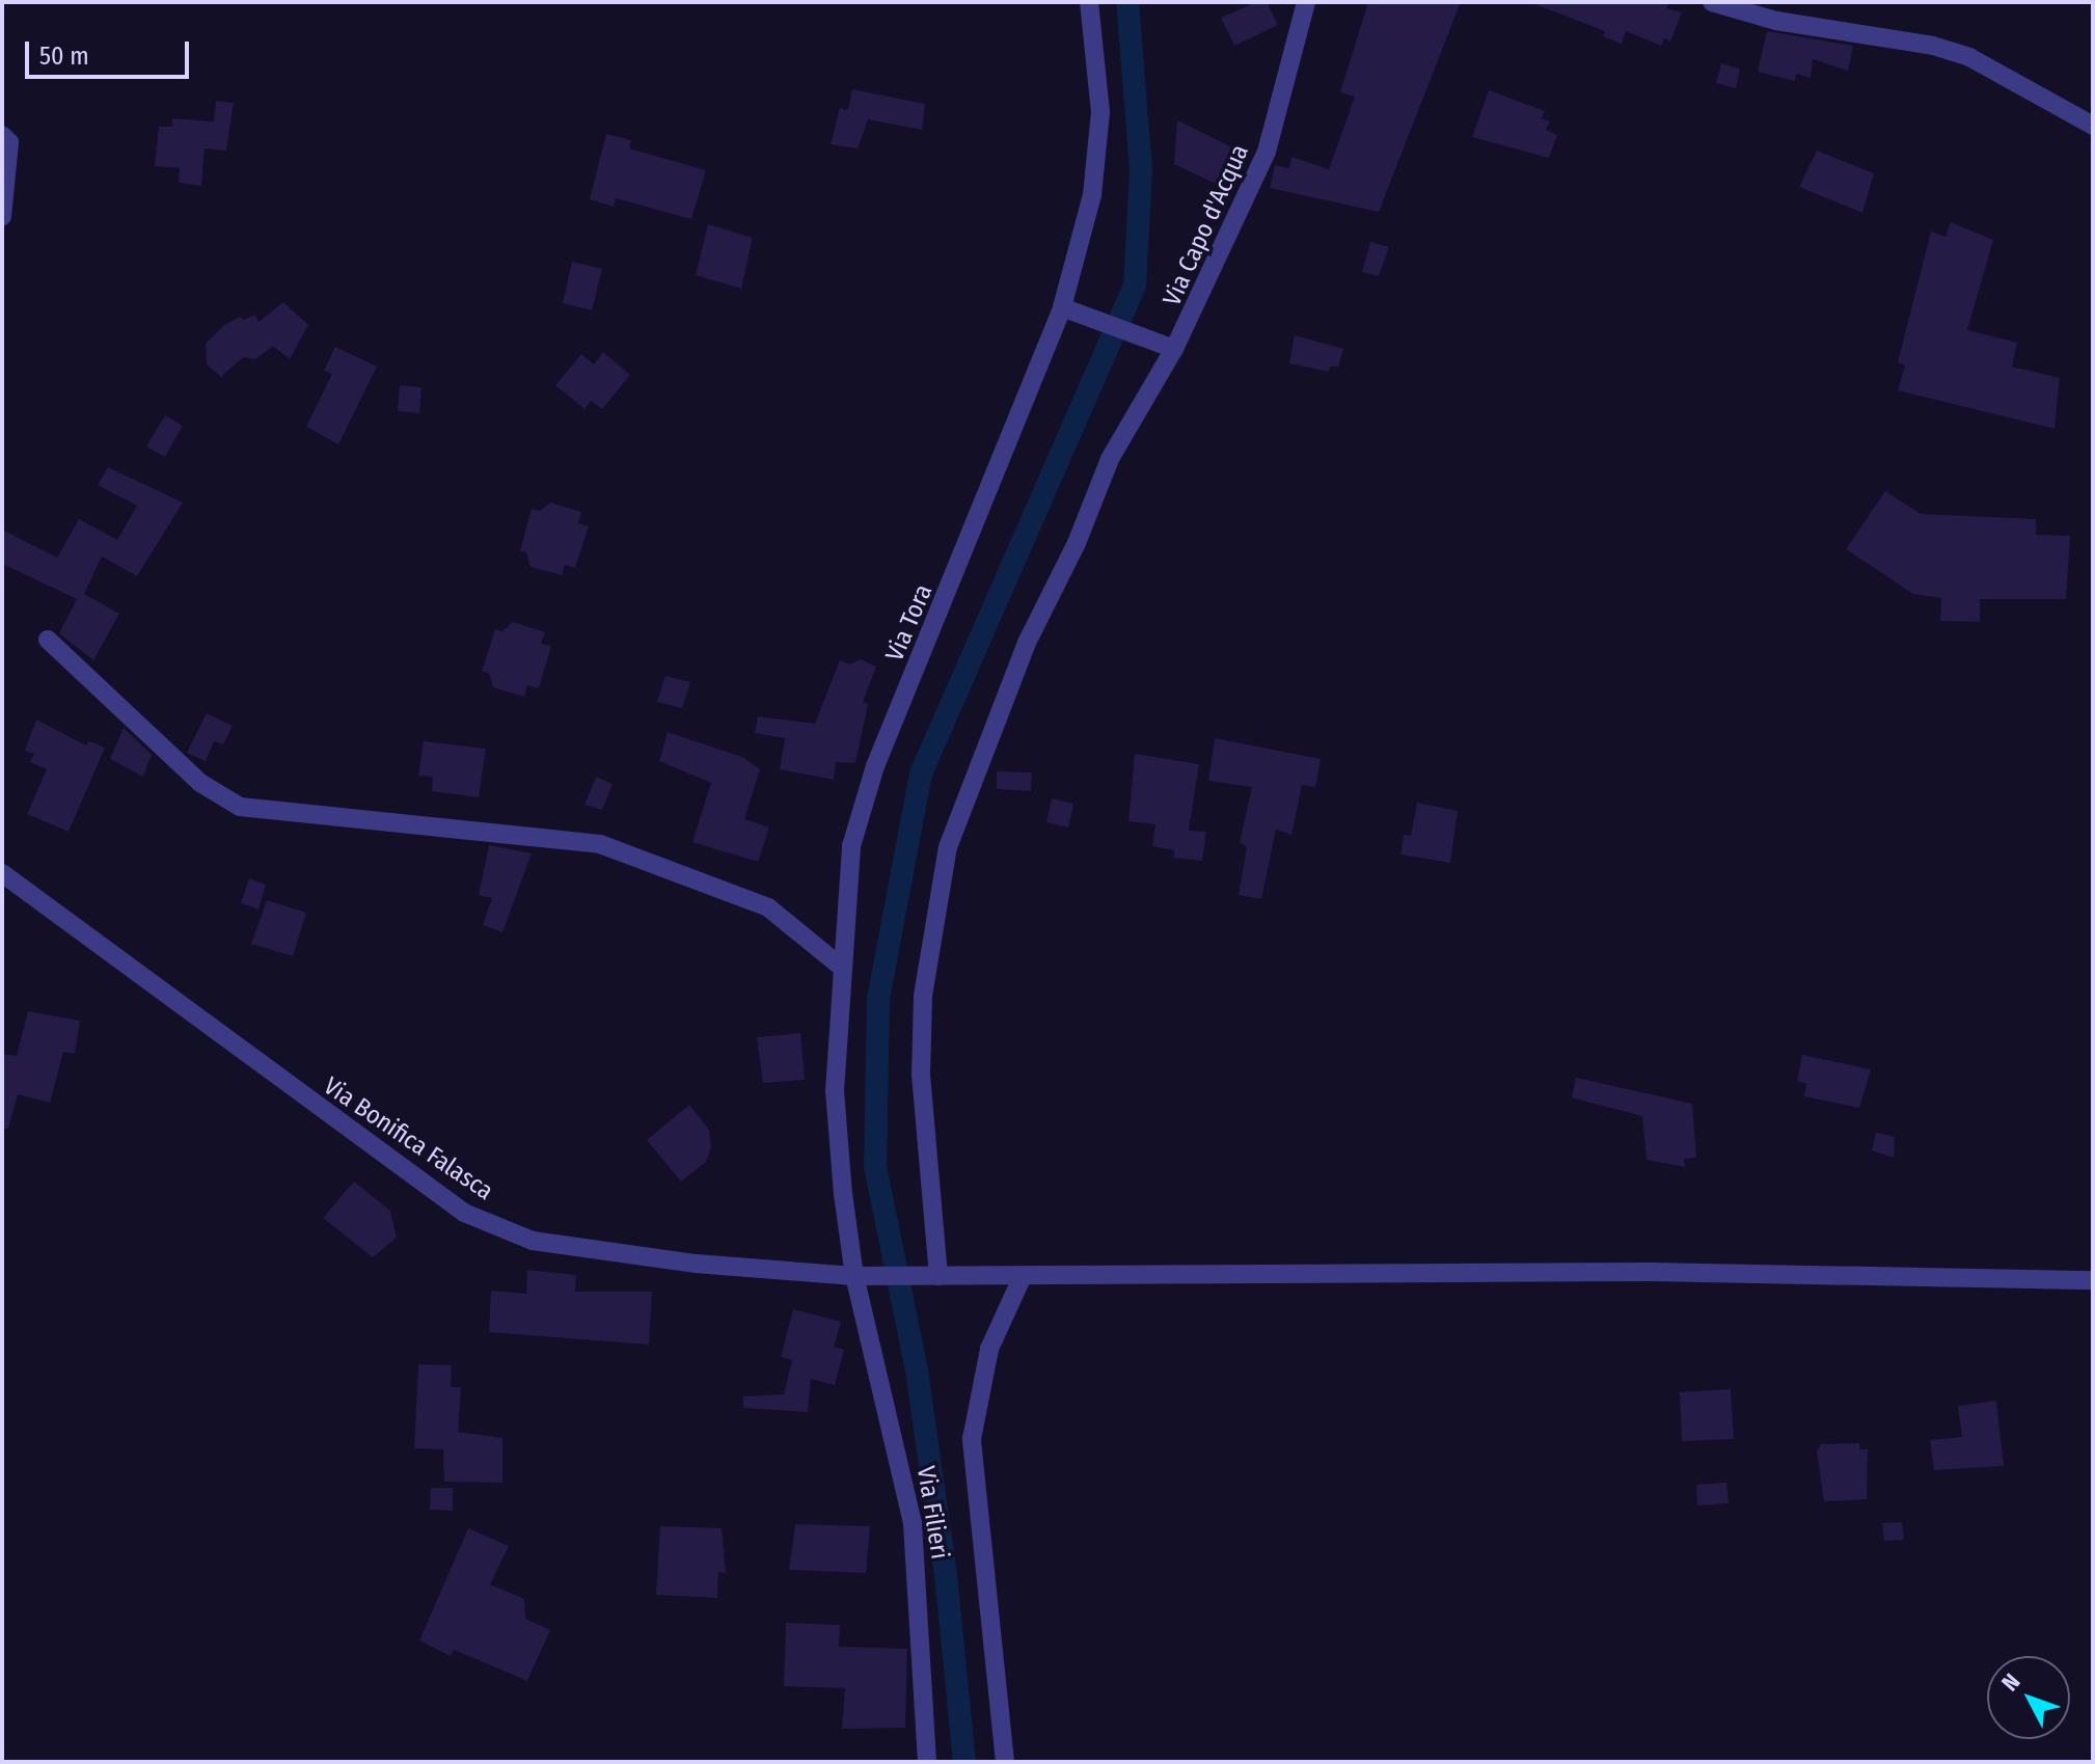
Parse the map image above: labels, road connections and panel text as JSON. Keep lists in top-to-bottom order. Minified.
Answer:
{"streets":{"street":["Via Capo d'Acqua","Via Tora","Via Bonifica Falasca","Via Filieri"]},"crossings":[["Via Capo d'Acqua","Via Bonifica Falasca"],["Via Tora","Via Bonifica Falasca"],["Via Tora","Via Filieri"],["Via Bonifica Falasca","Via Filieri"]],"scale_bar":"50 m","north":"top left"}
